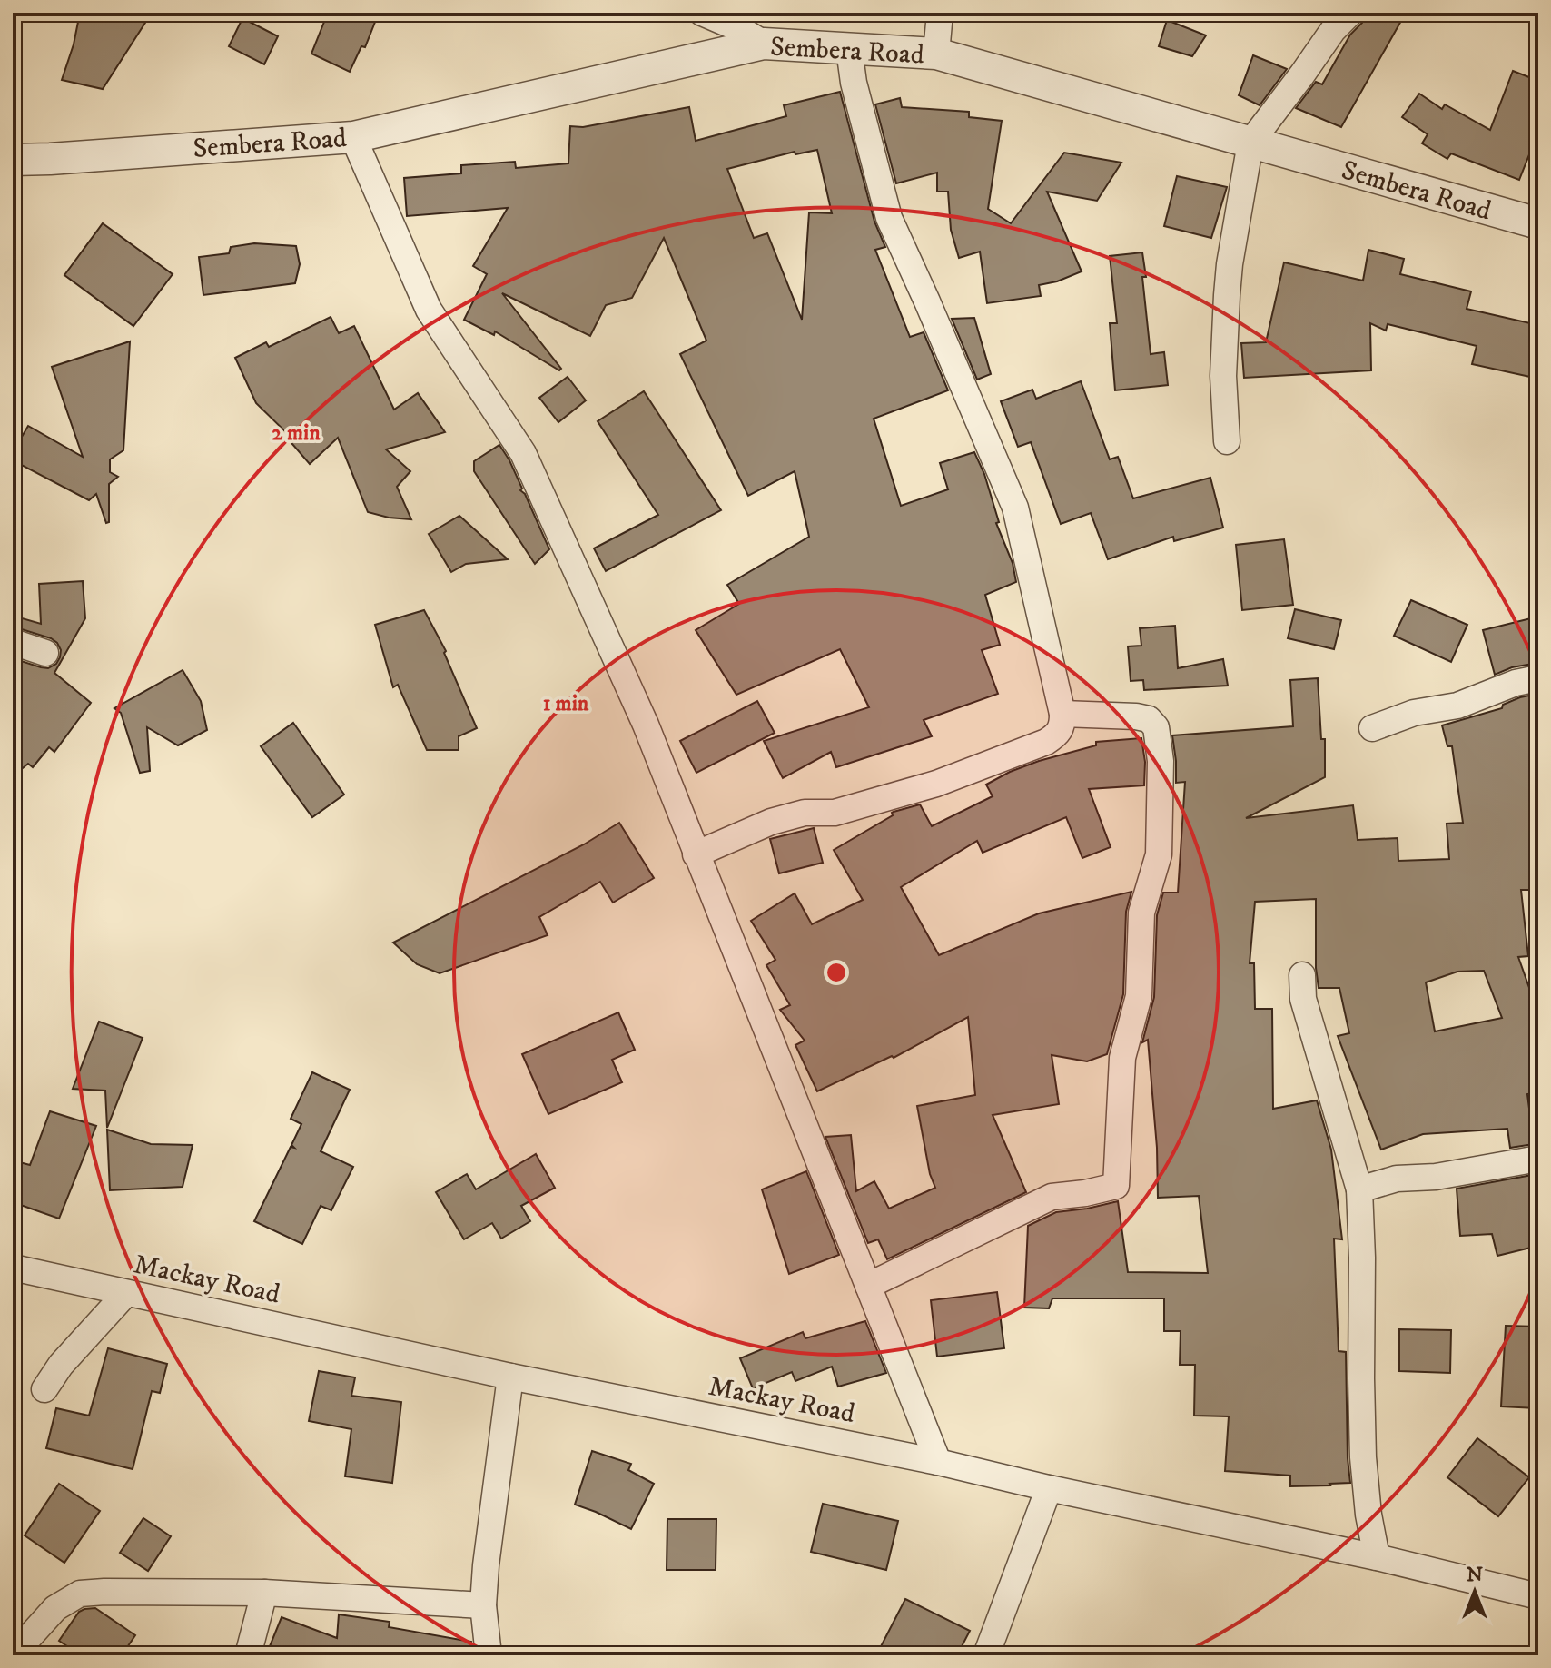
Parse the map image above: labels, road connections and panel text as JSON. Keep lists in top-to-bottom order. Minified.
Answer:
{"streets":{"street":["Sembera Road","Mackay Road"]},"north":"top","rings":["2 min","1 min"]}
